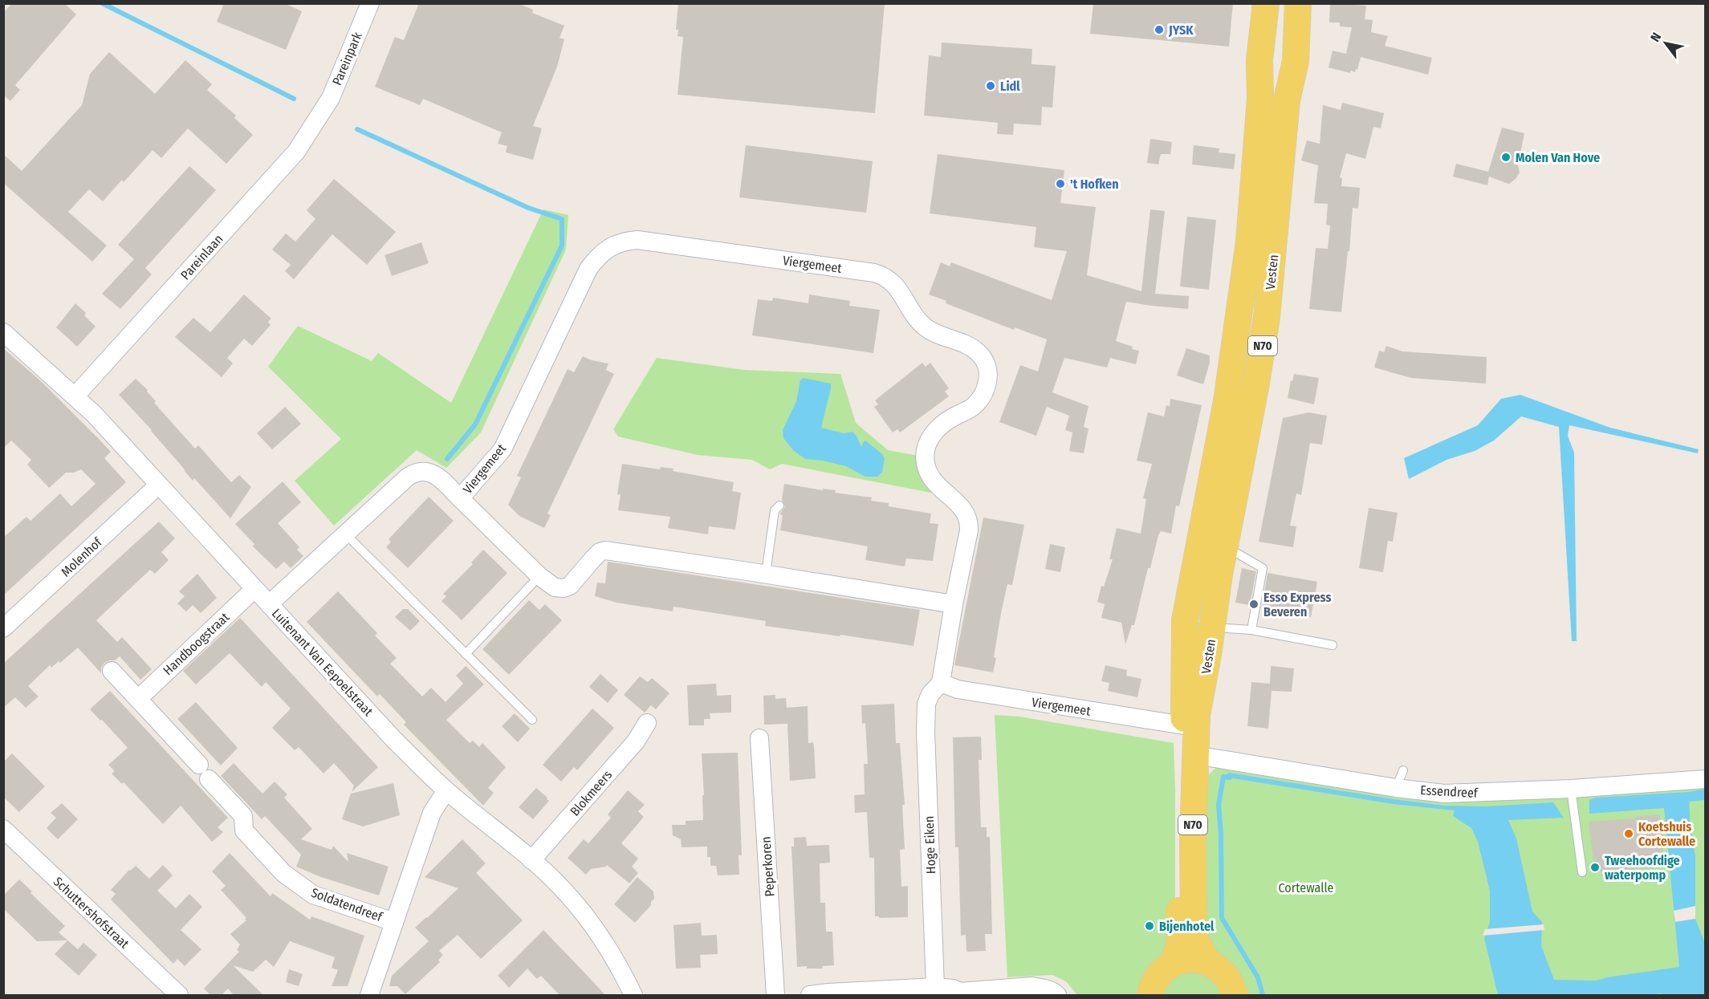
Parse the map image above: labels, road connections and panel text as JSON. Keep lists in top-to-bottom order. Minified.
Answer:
{"streets":{"main road":["Vesten","N70"],"street":["Pareinpark","Pareinlaan","Viergemeet","Molenhof","Handboogstraat","Luitenant Van Eepoelstraat","Essendreef","Blokmeers","Hoge Eiken","Peperkoren","Soldatendreef","Schuttershofstraat"]},"crossings":[["Pareinpark","Pareinlaan"],["Pareinlaan","Luitenant Van Eepoelstraat"],["Viergemeet","Vesten"],["Viergemeet","N70"],["Viergemeet","Luitenant Van Eepoelstraat"],["Viergemeet","Hoge Eiken"],["Vesten","N70"],["N70","Essendreef"],["Molenhof","Luitenant Van Eepoelstraat"],["Handboogstraat","Luitenant Van Eepoelstraat"],["Handboogstraat","Soldatendreef"],["Luitenant Van Eepoelstraat","Blokmeers"],["Luitenant Van Eepoelstraat","Soldatendreef"]],"parks":["Cortewalle"],"places":["JYSK","Lidl","Molen Van Hove","'t Hofken","Esso Express Beveren","Koetshuis Cortewalle","Tweehoofdige waterpomp","Bijenhotel"],"north":"top left"}
